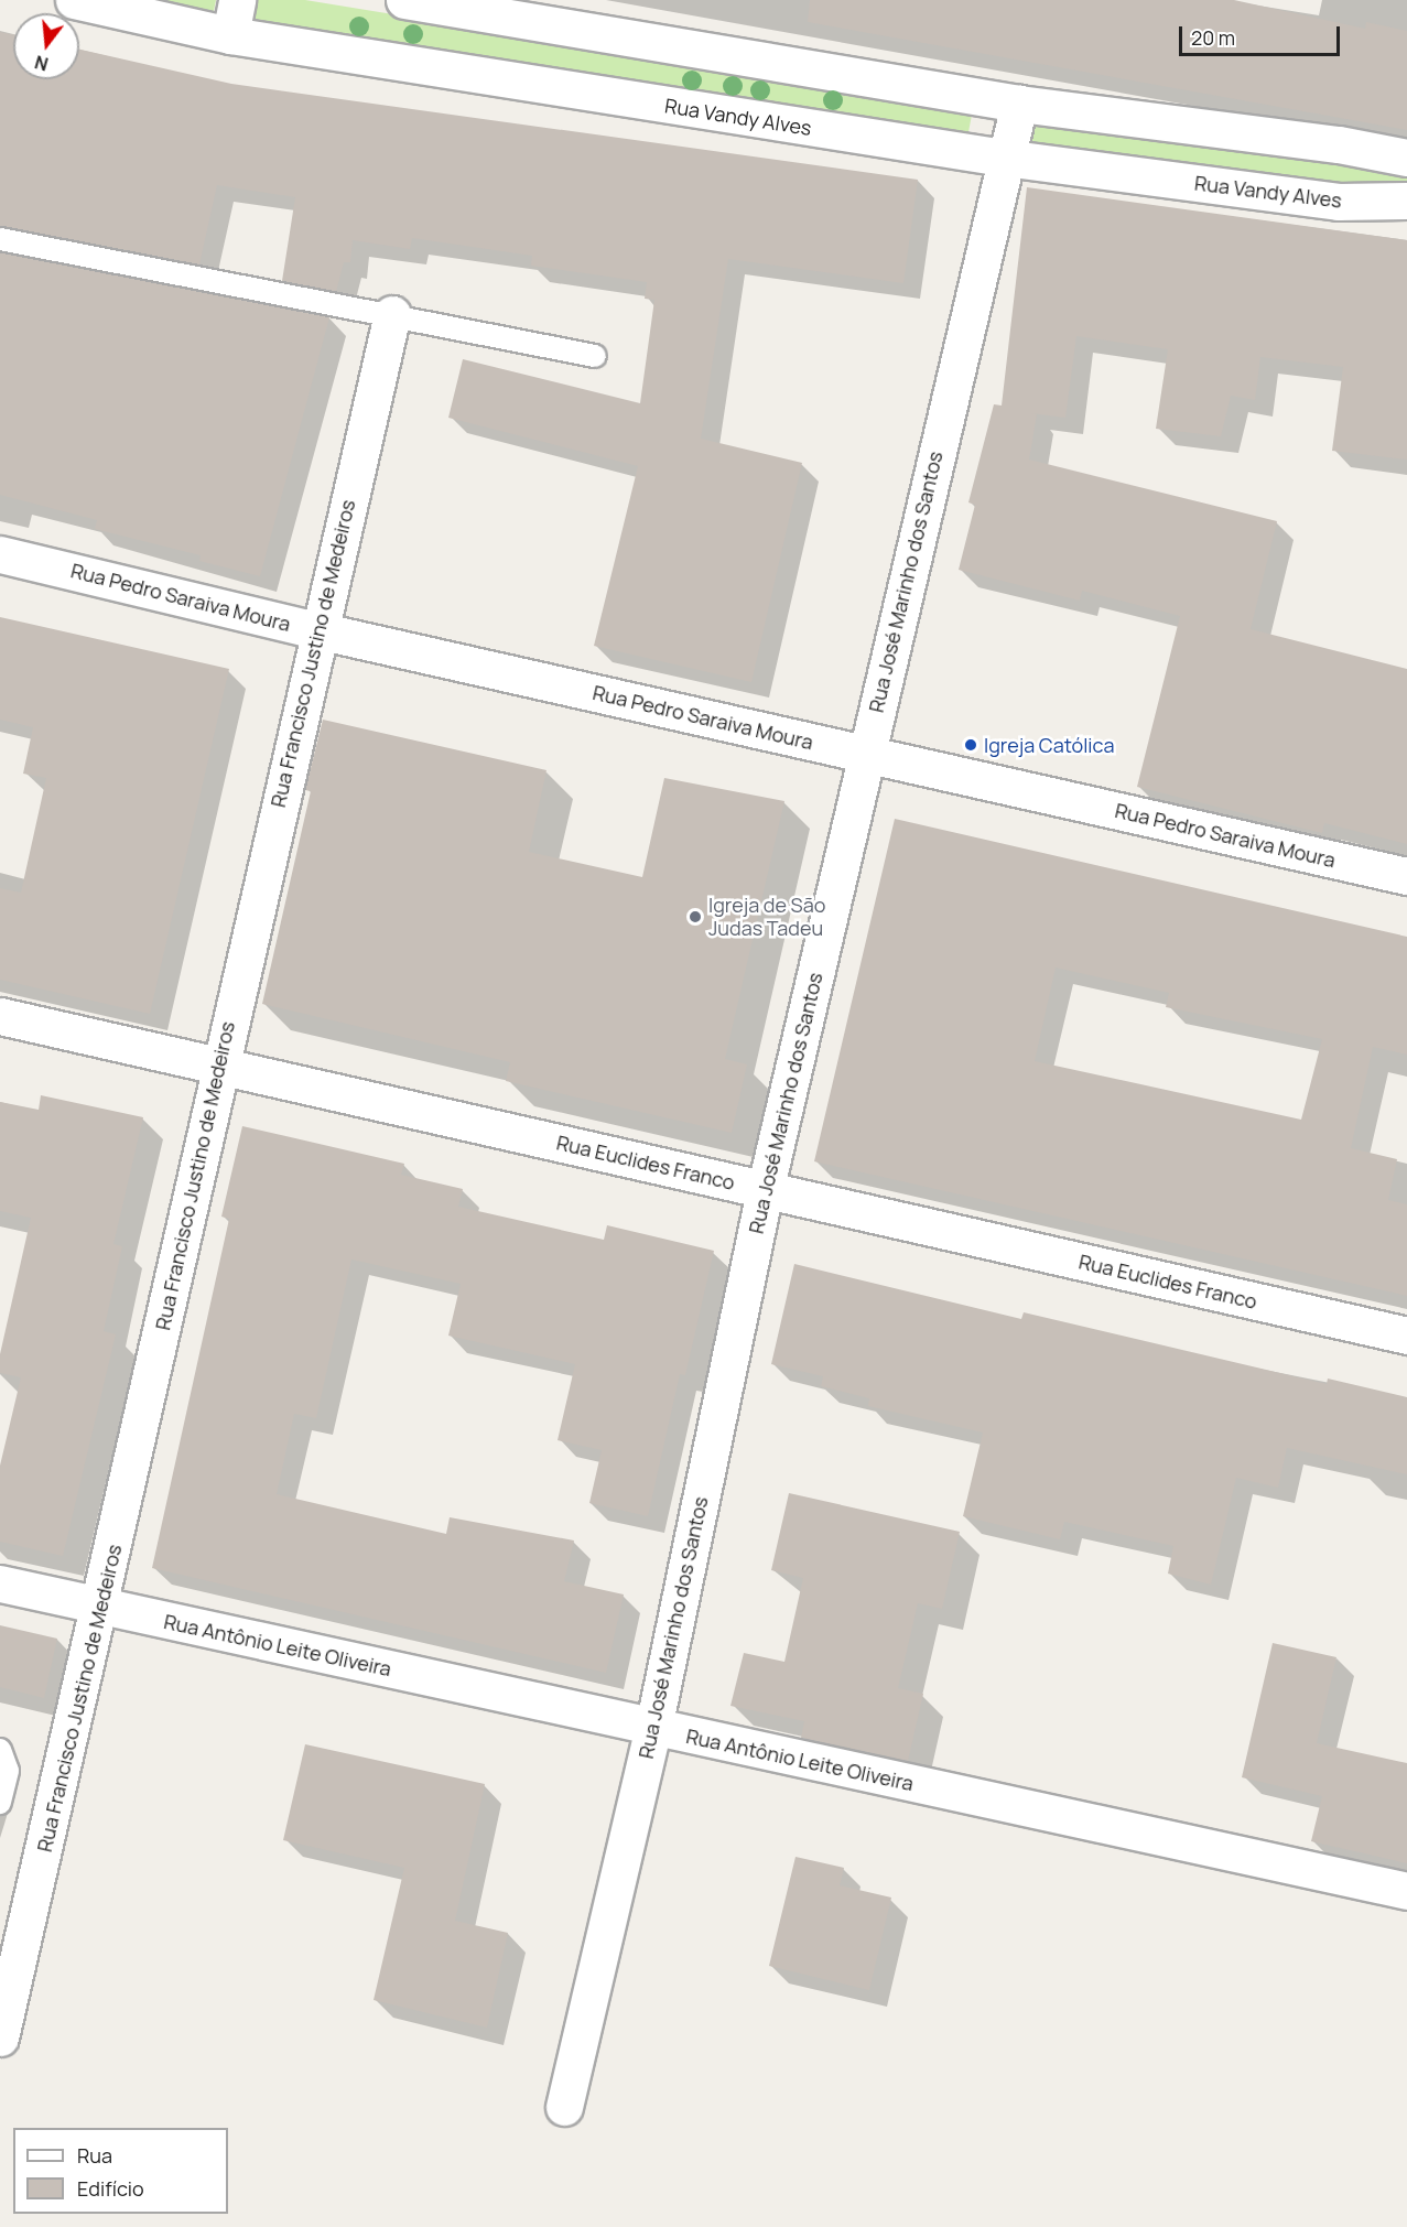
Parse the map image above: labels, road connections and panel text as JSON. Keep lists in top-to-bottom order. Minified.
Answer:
{"streets":{"street":["Rua Vandy Alves","Rua José Marinho dos Santos","Rua Pedro Saraiva Moura","Rua Francisco Justino de Medeiros","Rua Euclides Franco","Rua Antônio Leite Oliveira"]},"crossings":[["Rua Vandy Alves","Rua José Marinho dos Santos"],["Rua José Marinho dos Santos","Rua Pedro Saraiva Moura"],["Rua José Marinho dos Santos","Rua Euclides Franco"],["Rua José Marinho dos Santos","Rua Antônio Leite Oliveira"],["Rua Pedro Saraiva Moura","Rua Francisco Justino de Medeiros"],["Rua Francisco Justino de Medeiros","Rua Euclides Franco"],["Rua Francisco Justino de Medeiros","Rua Antônio Leite Oliveira"]],"places":["Igreja Católica","Igreja de São Judas Tadeu"],"legend":["Rua","Edifício"],"scale_bar":"20 m","north":"bottom"}
